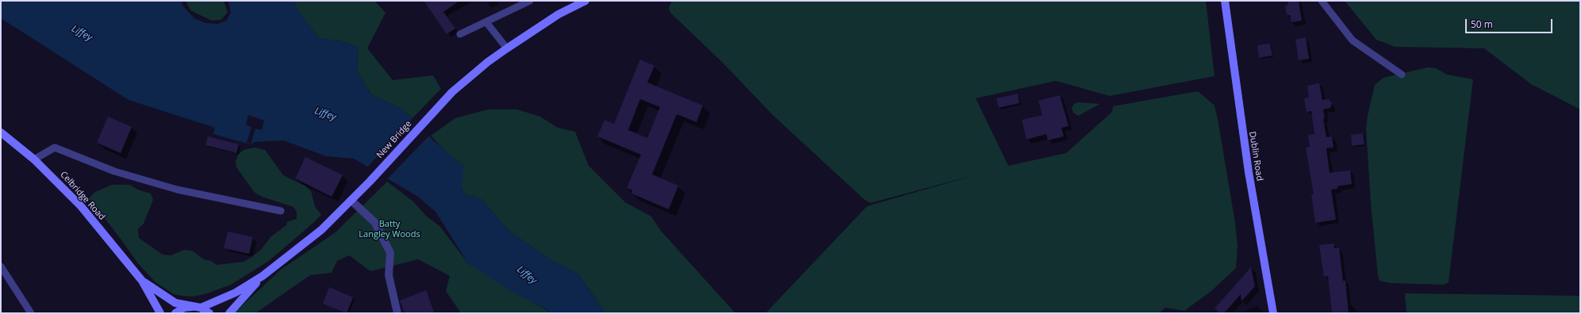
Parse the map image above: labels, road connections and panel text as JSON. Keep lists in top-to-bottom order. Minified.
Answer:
{"streets":{"main road":["New Bridge","Dublin Road","Celbridge Road"]},"water":["Liffey"],"parks":["Batty Langley Woods"],"scale_bar":"50 m"}
